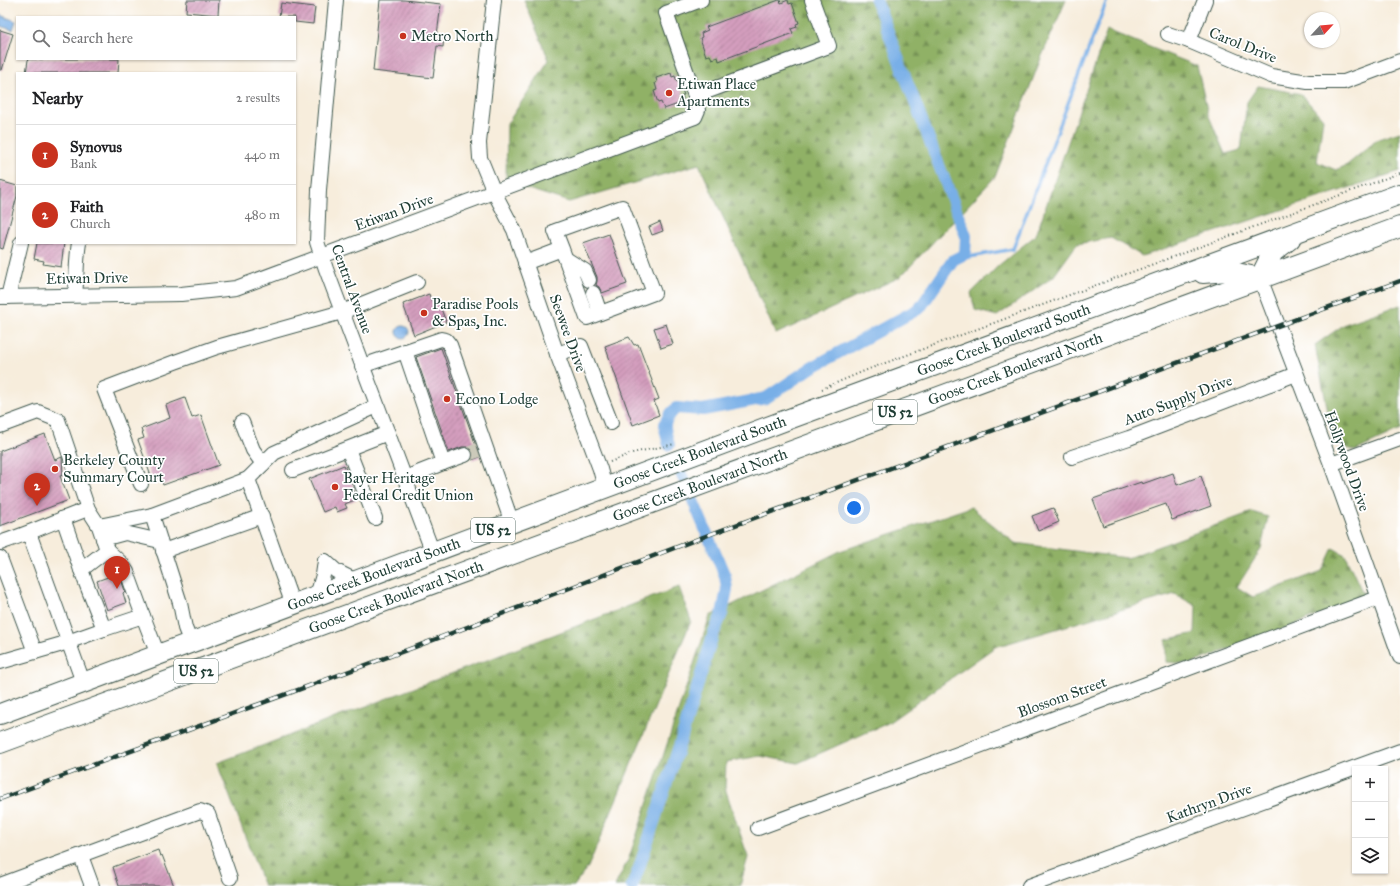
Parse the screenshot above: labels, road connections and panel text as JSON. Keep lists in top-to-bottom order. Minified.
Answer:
{"streets":{"highway":["Goose Creek Boulevard South","Goose Creek Boulevard North","US 52"],"street":["Carol Drive","Etiwan Drive","Central Avenue","Seewee Drive","Auto Supply Drive","Hollywood Drive","Blossom Street","Kathryn Drive"]},"crossings":[["Etiwan Drive","Central Avenue"],["Etiwan Drive","Seewee Drive"],["Central Avenue","Goose Creek Boulevard South"],["Seewee Drive","Goose Creek Boulevard South"],["Goose Creek Boulevard North","Hollywood Drive"],["Auto Supply Drive","Hollywood Drive"],["Hollywood Drive","Blossom Street"]],"places":["Metro North","Etiwan Place Apartments","Paradise Pools & Spas, Inc.","Econo Lodge","Berkeley County Summary Court","Bayer Heritage Federal Credit Union"],"north":"top right","page":{"search":"Search here","heading":["Nearby","2 results"],"list":[{"mark":"1","name":"Synovus","note":"Bank","value":"440 m"},{"mark":"2","name":"Faith","note":"Church","value":"480 m"}],"pins":["2","1"],"map_buttons":["+","−"]}}
